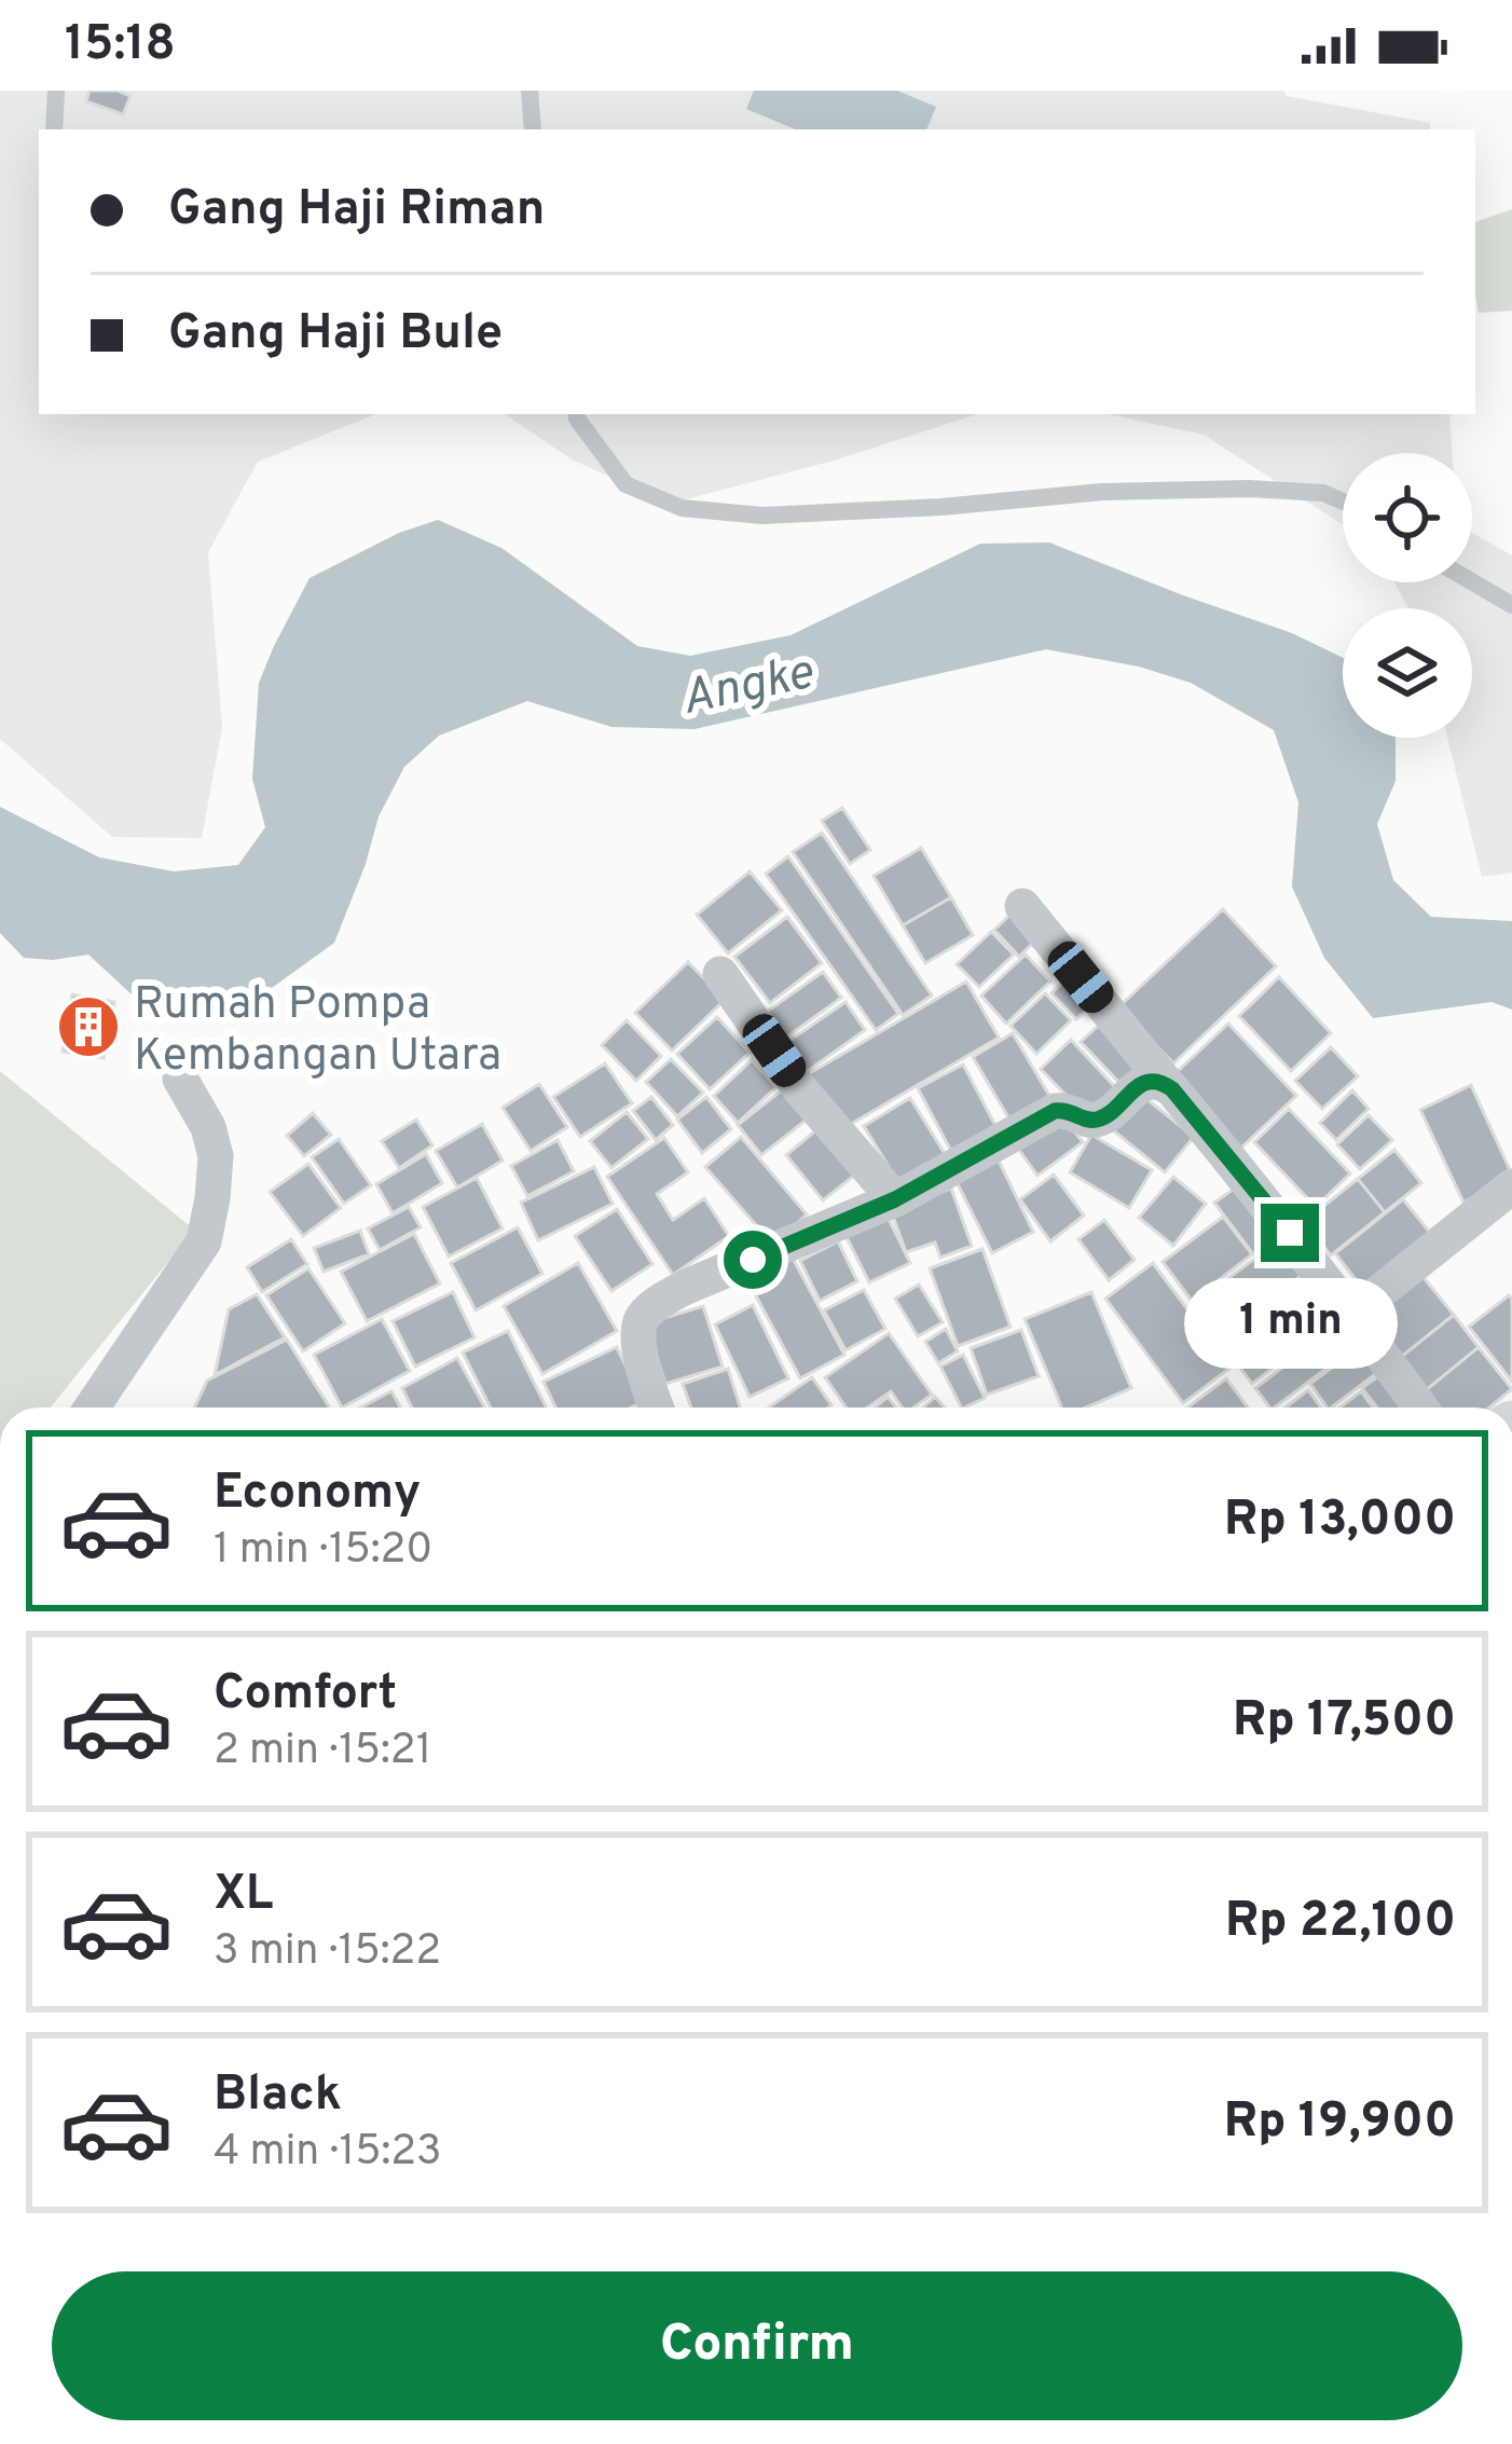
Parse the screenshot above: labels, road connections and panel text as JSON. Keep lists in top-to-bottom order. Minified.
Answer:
{"water":["Angke"],"places":{"building":["Rumah Pompa Kembangan Utara"]},"page":{"status":"15:18","banner":["Gang Haji Riman","Gang Haji Bule"],"bubble":"1 min","list":[{"name":"Economy","note":"1 min · 15:20","value":"Rp 13,000"},{"name":"Comfort","note":"2 min · 15:21","value":"Rp 17,500"},{"name":"XL","note":"3 min · 15:22","value":"Rp 22,100"},{"name":"Black","note":"4 min · 15:23","value":"Rp 19,900"}],"buttons":"Confirm"}}
